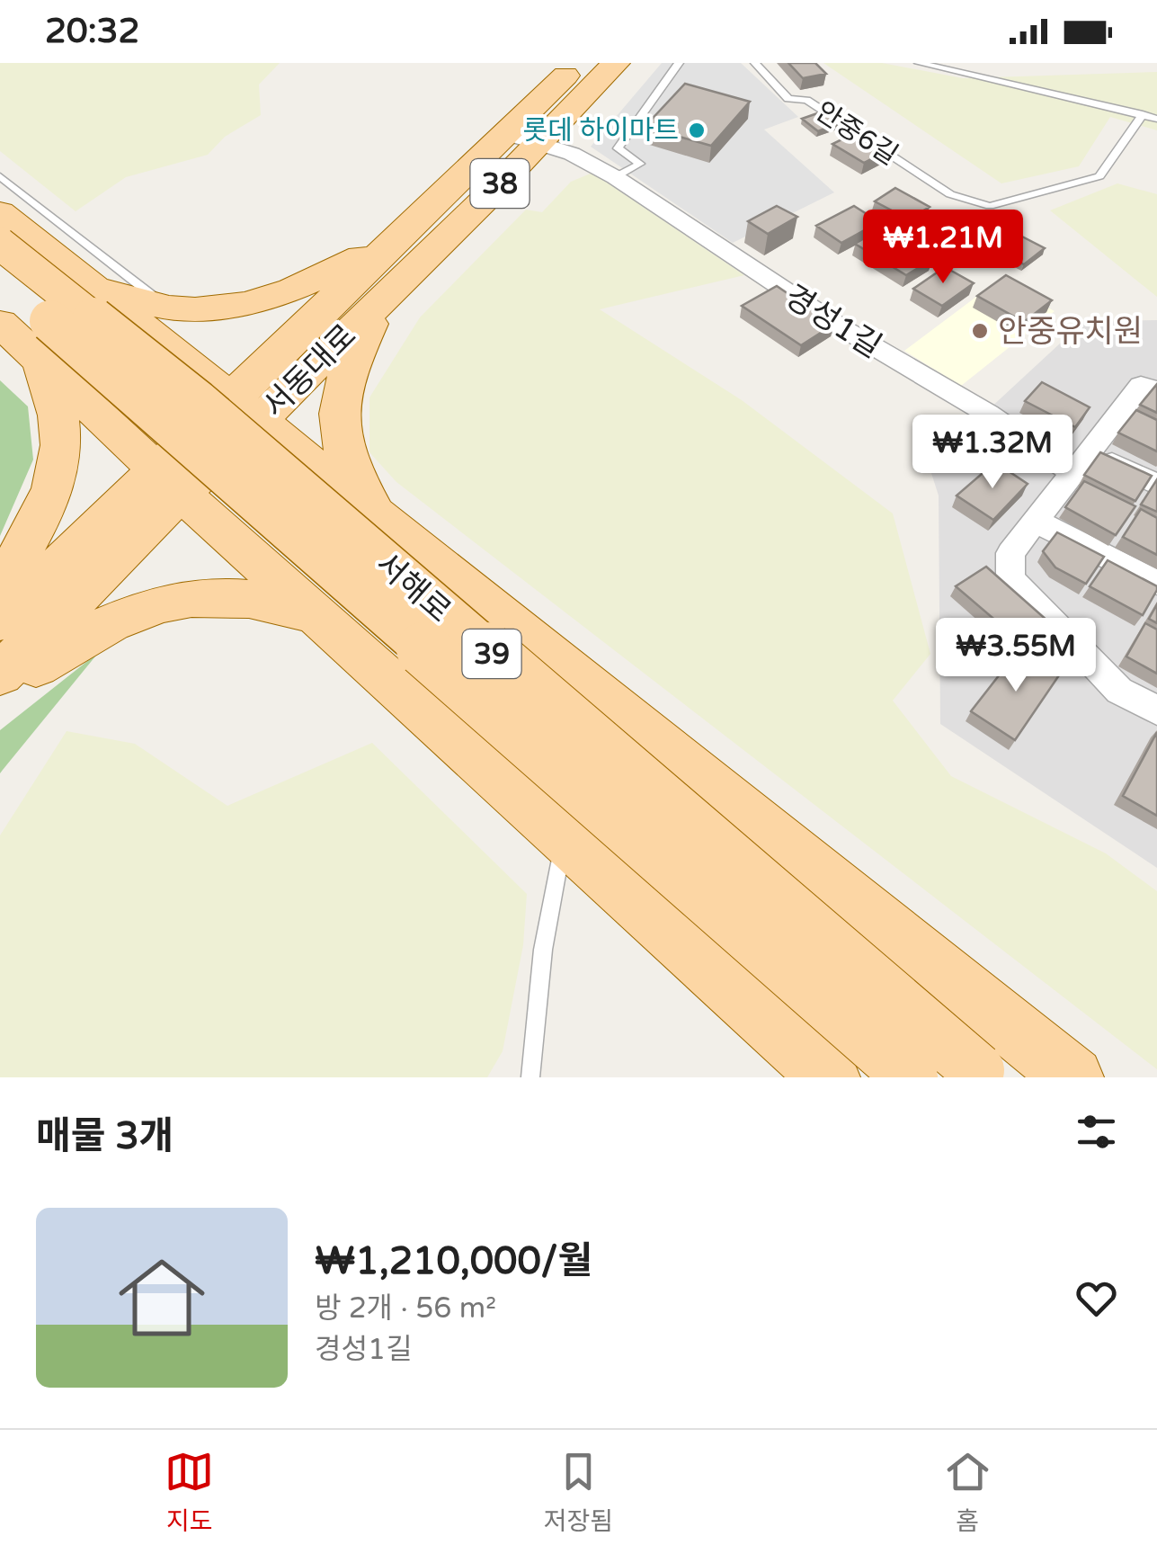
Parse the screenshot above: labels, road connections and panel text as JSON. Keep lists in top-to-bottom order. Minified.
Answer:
{"streets":{"main road":["38","서동대로","서해로","39"],"street":["경성1길"],"lane":["안중6길"]},"crossings":[["경성1길","서동대로"]],"places":["롯데 하이마트","안중유치원"],"page":{"status":"20:32","price":["₩1.21M","₩1.32M","₩3.55M"],"heading":"매물 3개","list":[{"name":"₩1,210,000/월","note":"방 2개 · 56 m² · 경성1길"}],"tabs":["지도","저장됨","홈"]}}
